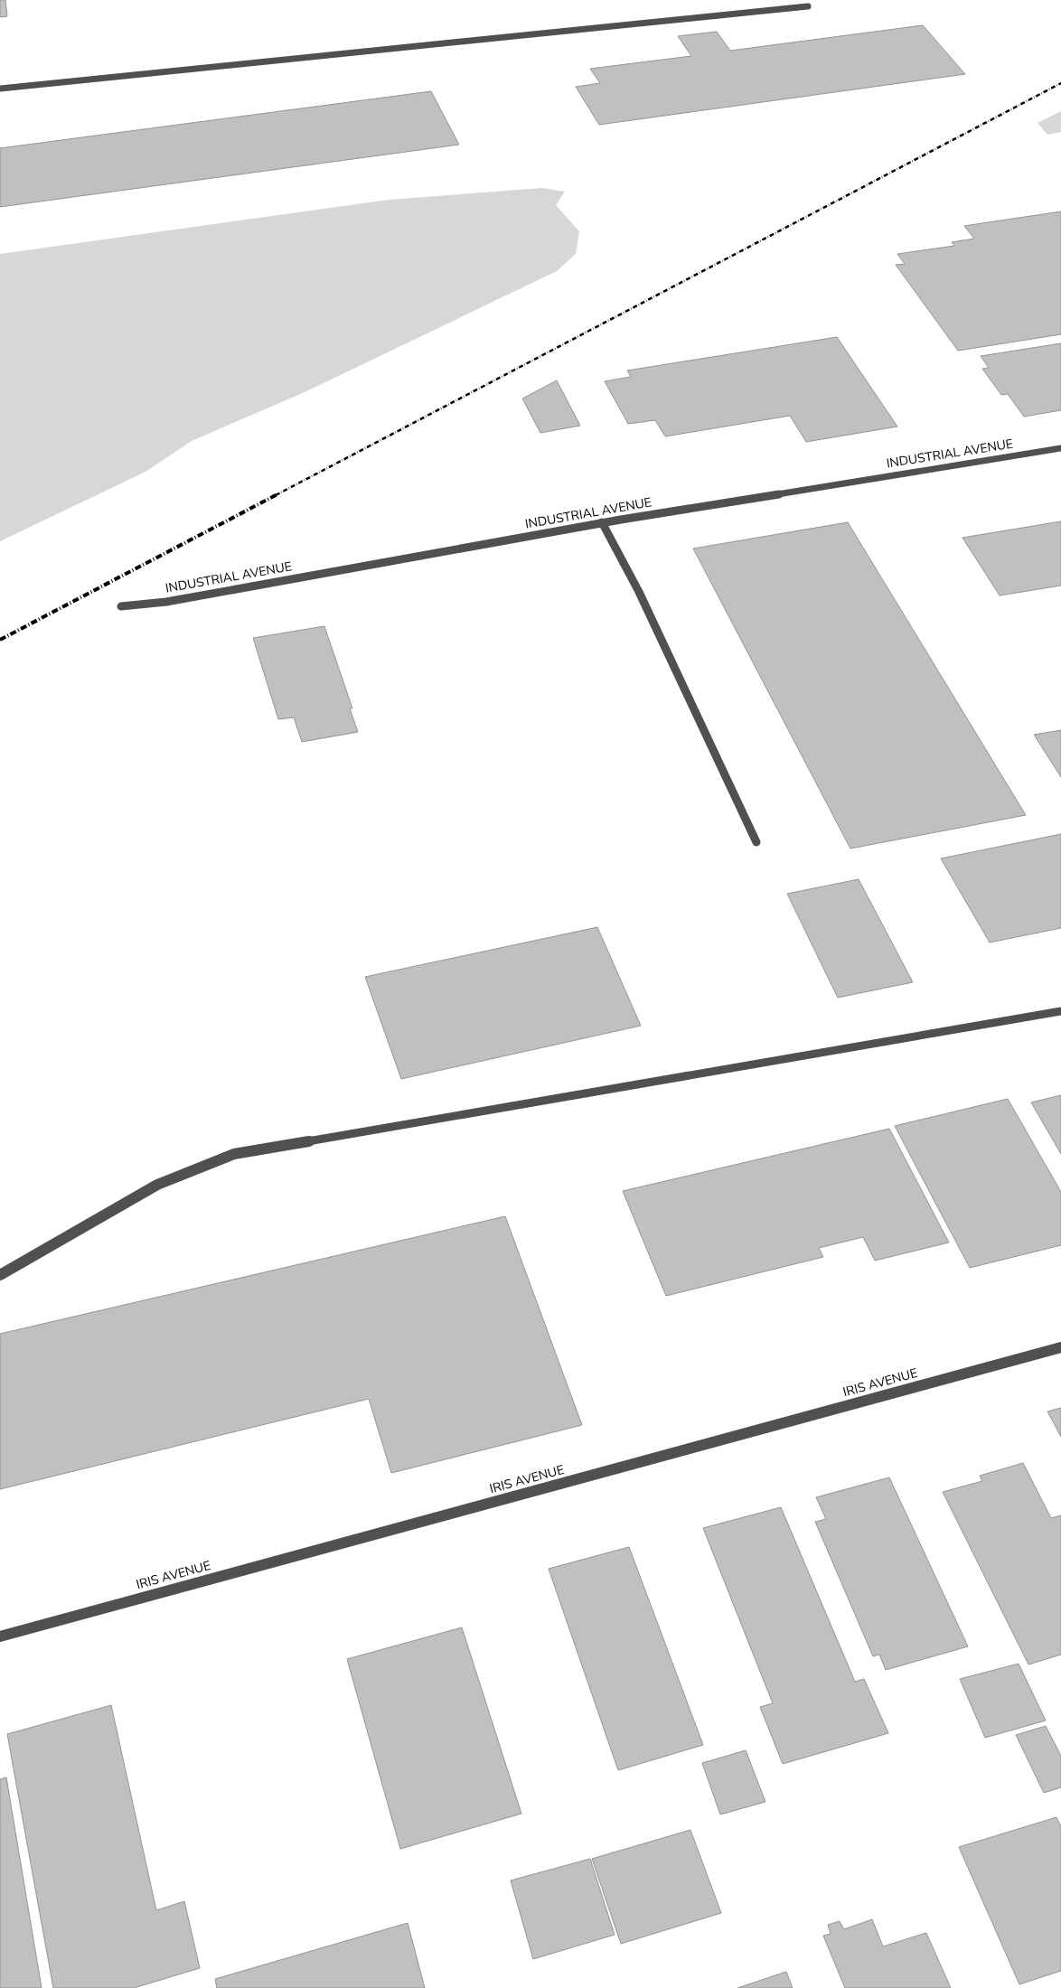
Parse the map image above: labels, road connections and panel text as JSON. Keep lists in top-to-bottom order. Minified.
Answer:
{"streets":{"street":["INDUSTRIAL AVENUE","IRIS AVENUE"]}}
